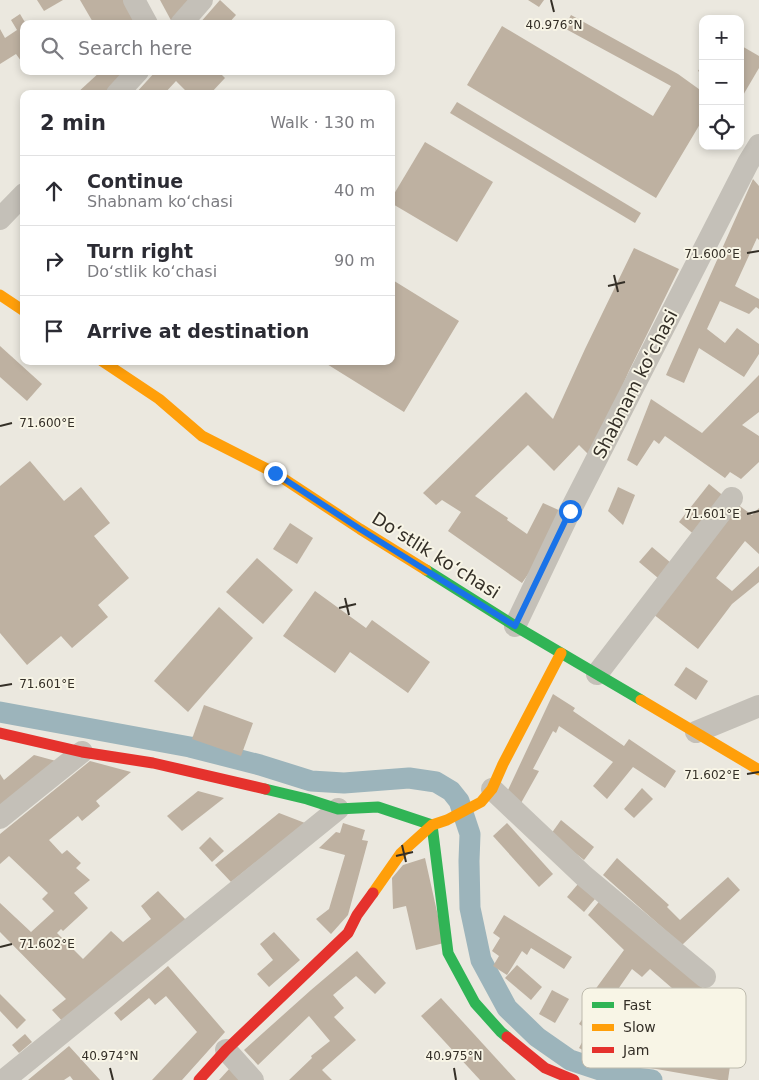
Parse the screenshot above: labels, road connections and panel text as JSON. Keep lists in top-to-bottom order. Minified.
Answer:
{"streets":{"street":["Shabnam koʻchasi","Doʻstlik koʻchasi"]},"crossings":[["Shabnam koʻchasi","Doʻstlik koʻchasi"]],"legend":["Fast","Slow","Jam"],"page":{"map_buttons":["+","−"],"search":"Search here","heading":["2 min","Walk · 130 m"],"list":[["Continue","Shabnam koʻchasi","40 m"],["Turn right","Doʻstlik koʻchasi","90 m"],"Arrive at destination"]},"coordinates":["40.976°N","71.600°E","71.601°E","71.602°E","40.974°N","40.975°N"]}
